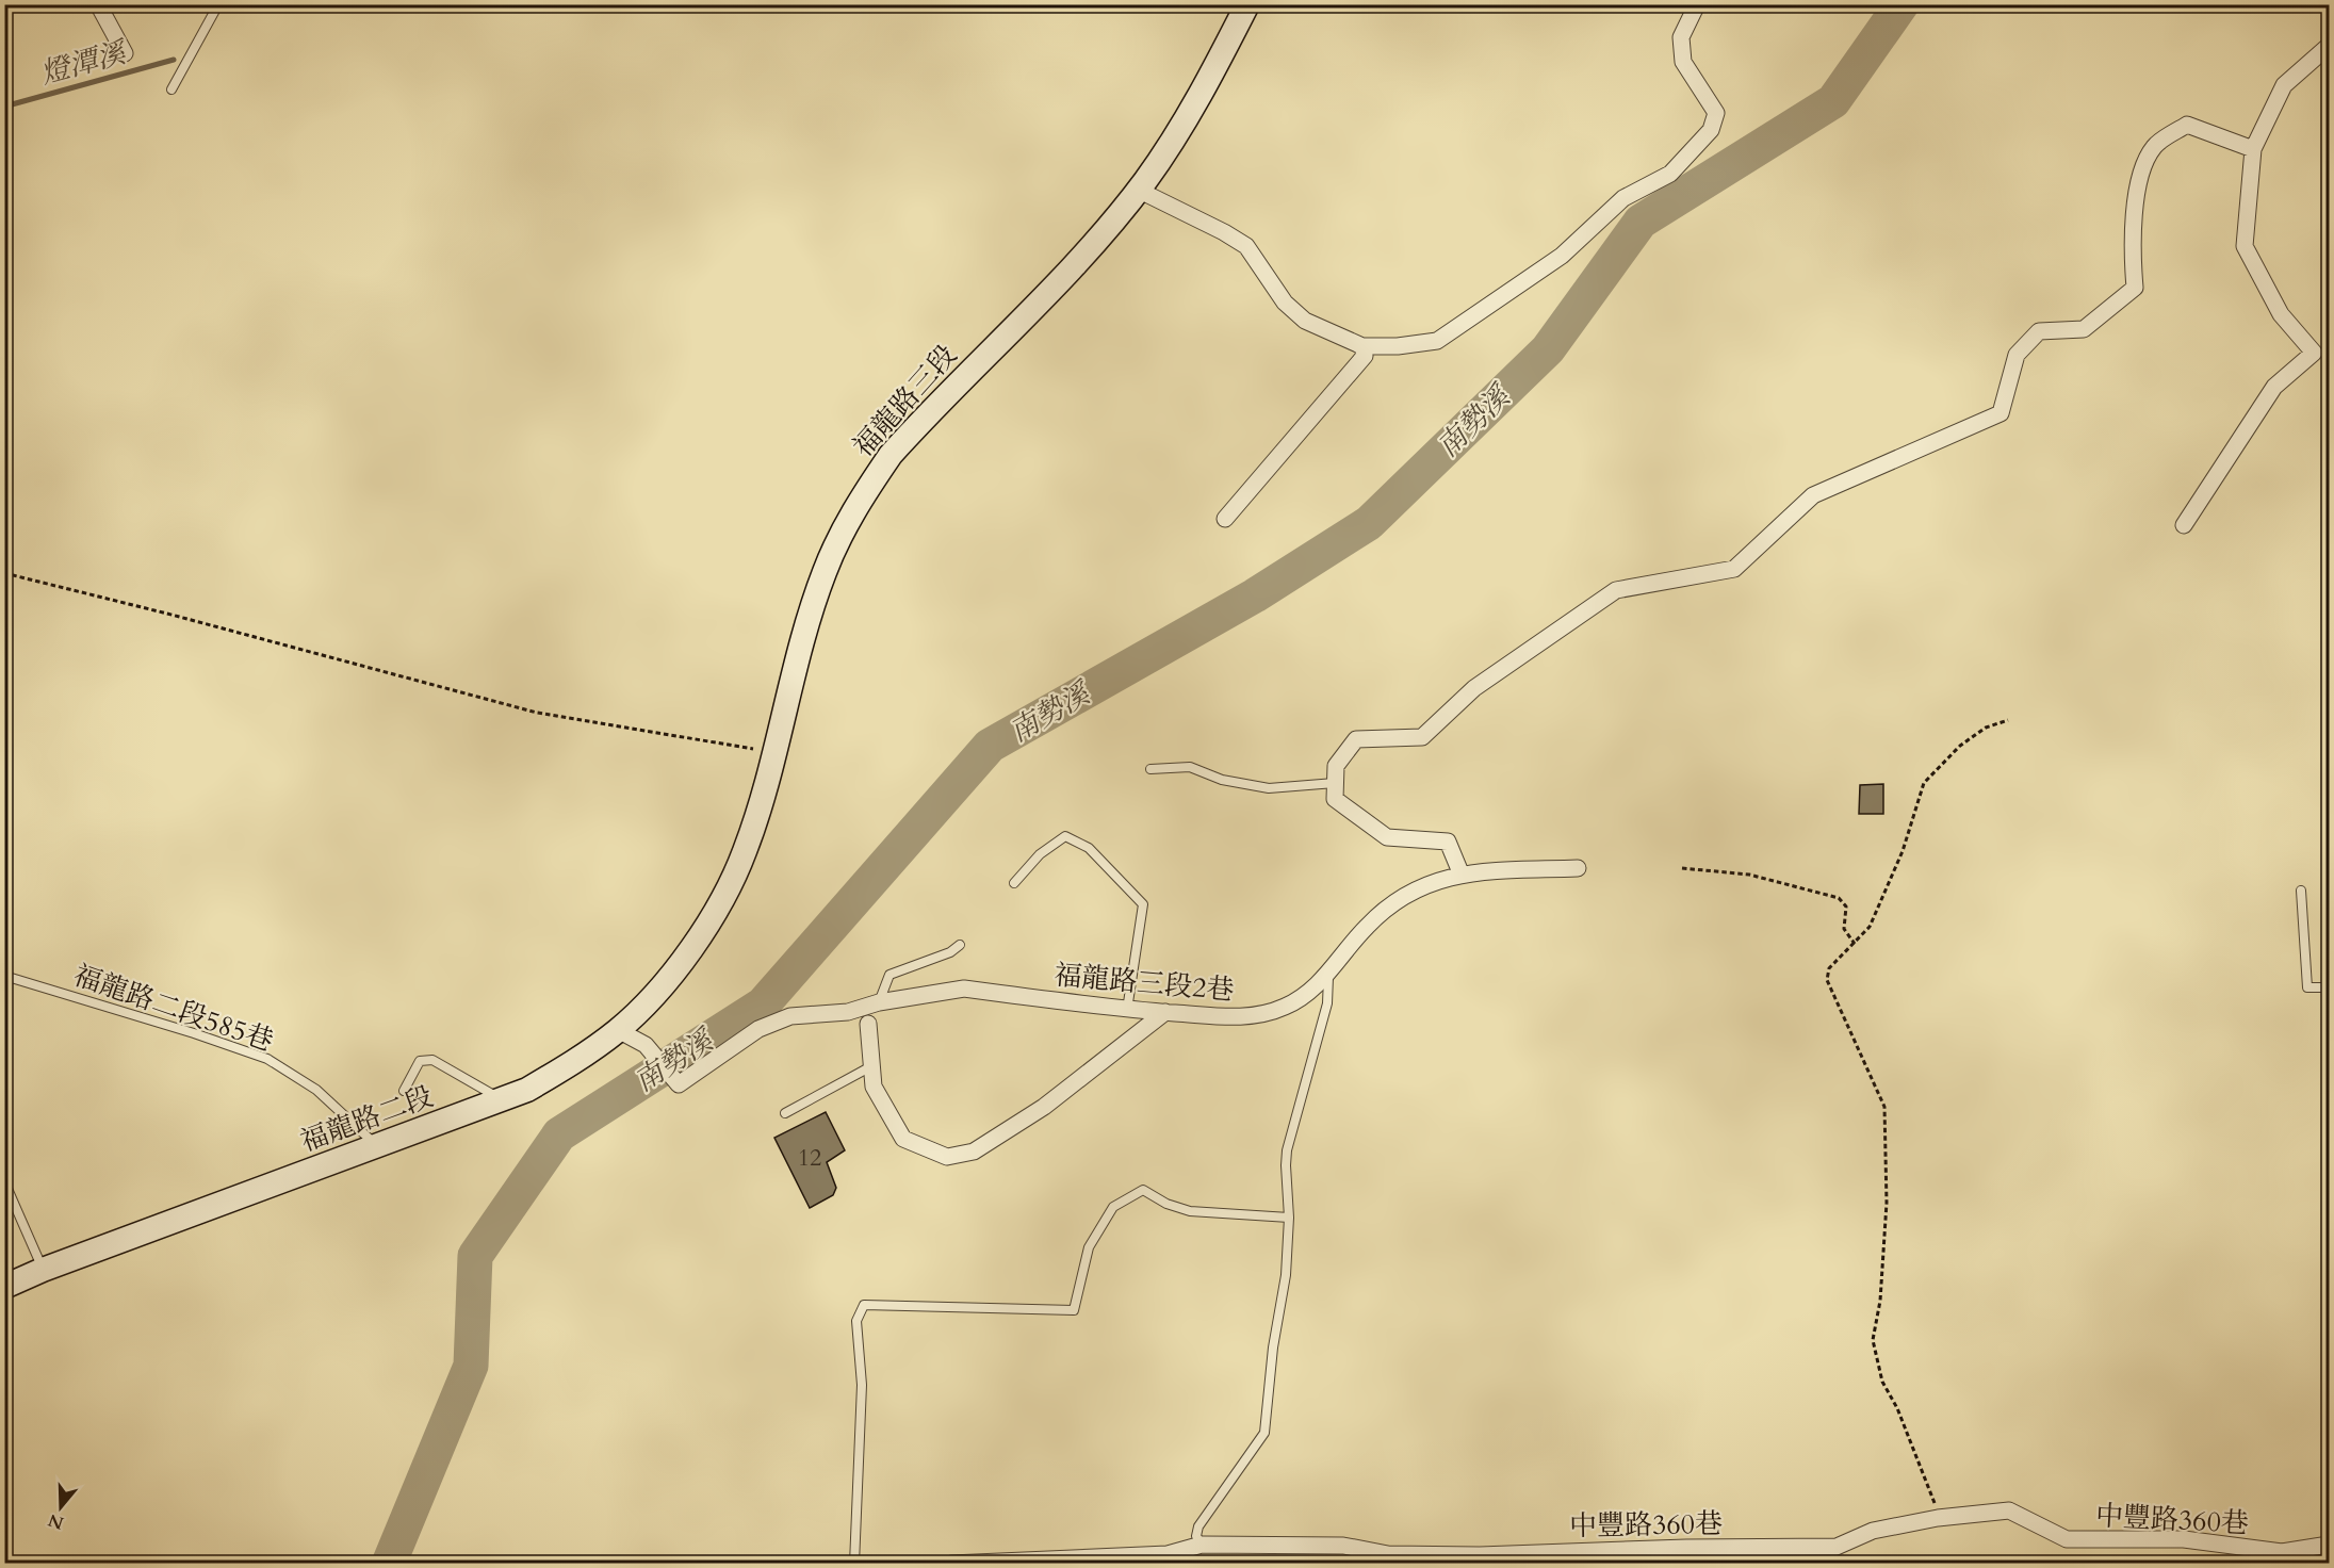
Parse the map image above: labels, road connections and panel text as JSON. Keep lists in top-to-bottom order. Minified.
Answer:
{"streets":{"main road":["福龍路三段","福龍路二段"],"street":["福龍路三段2巷","中豐路360巷"],"lane":["福龍路二段585巷"]},"crossings":[["福龍路三段","福龍路二段"],["福龍路三段2巷","福龍路二段"],["福龍路二段585巷","福龍路二段"]],"water":["燈潭溪","南勢溪"],"house_numbers":["12"],"north":"bottom"}
